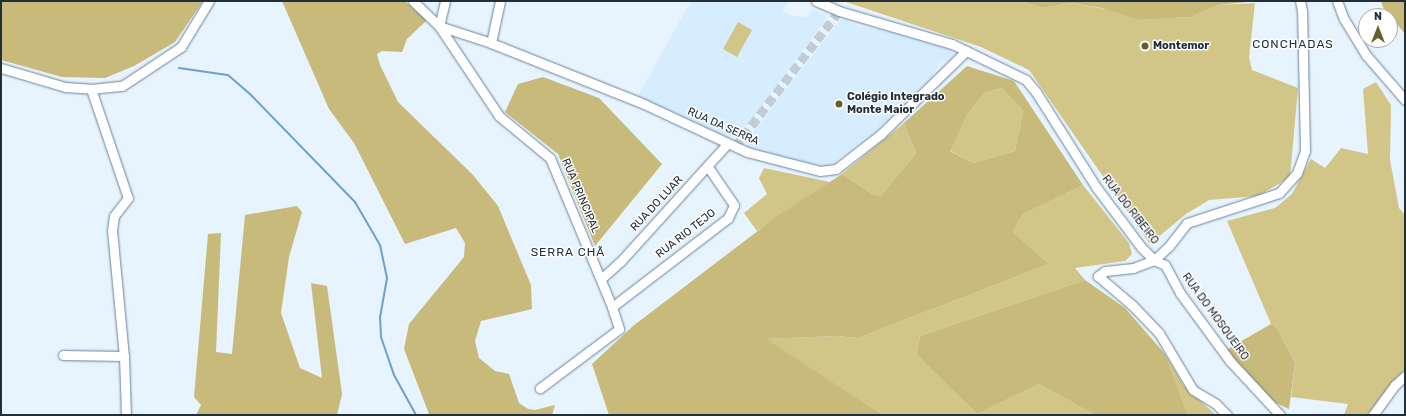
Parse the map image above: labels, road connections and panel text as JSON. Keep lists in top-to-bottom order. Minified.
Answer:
{"streets":{"street":["RUA DA SERRA","RUA PRINCIPAL","RUA DO LUAR","RUA DO RIBEIRO","RUA RIO TEJO","RUA DO MOSQUEIRO"]},"crossings":[["RUA DA SERRA","RUA PRINCIPAL"],["RUA DA SERRA","RUA DO LUAR"],["RUA DA SERRA","RUA DO RIBEIRO"],["RUA PRINCIPAL","RUA DO LUAR"],["RUA PRINCIPAL","RUA RIO TEJO"],["RUA DO LUAR","RUA RIO TEJO"],["RUA DO RIBEIRO","RUA DO MOSQUEIRO"]],"districts":["CONCHADAS","SERRA CHÃ"],"places":["Montemor","Colégio Integrado Monte Maior"],"north":"top"}
